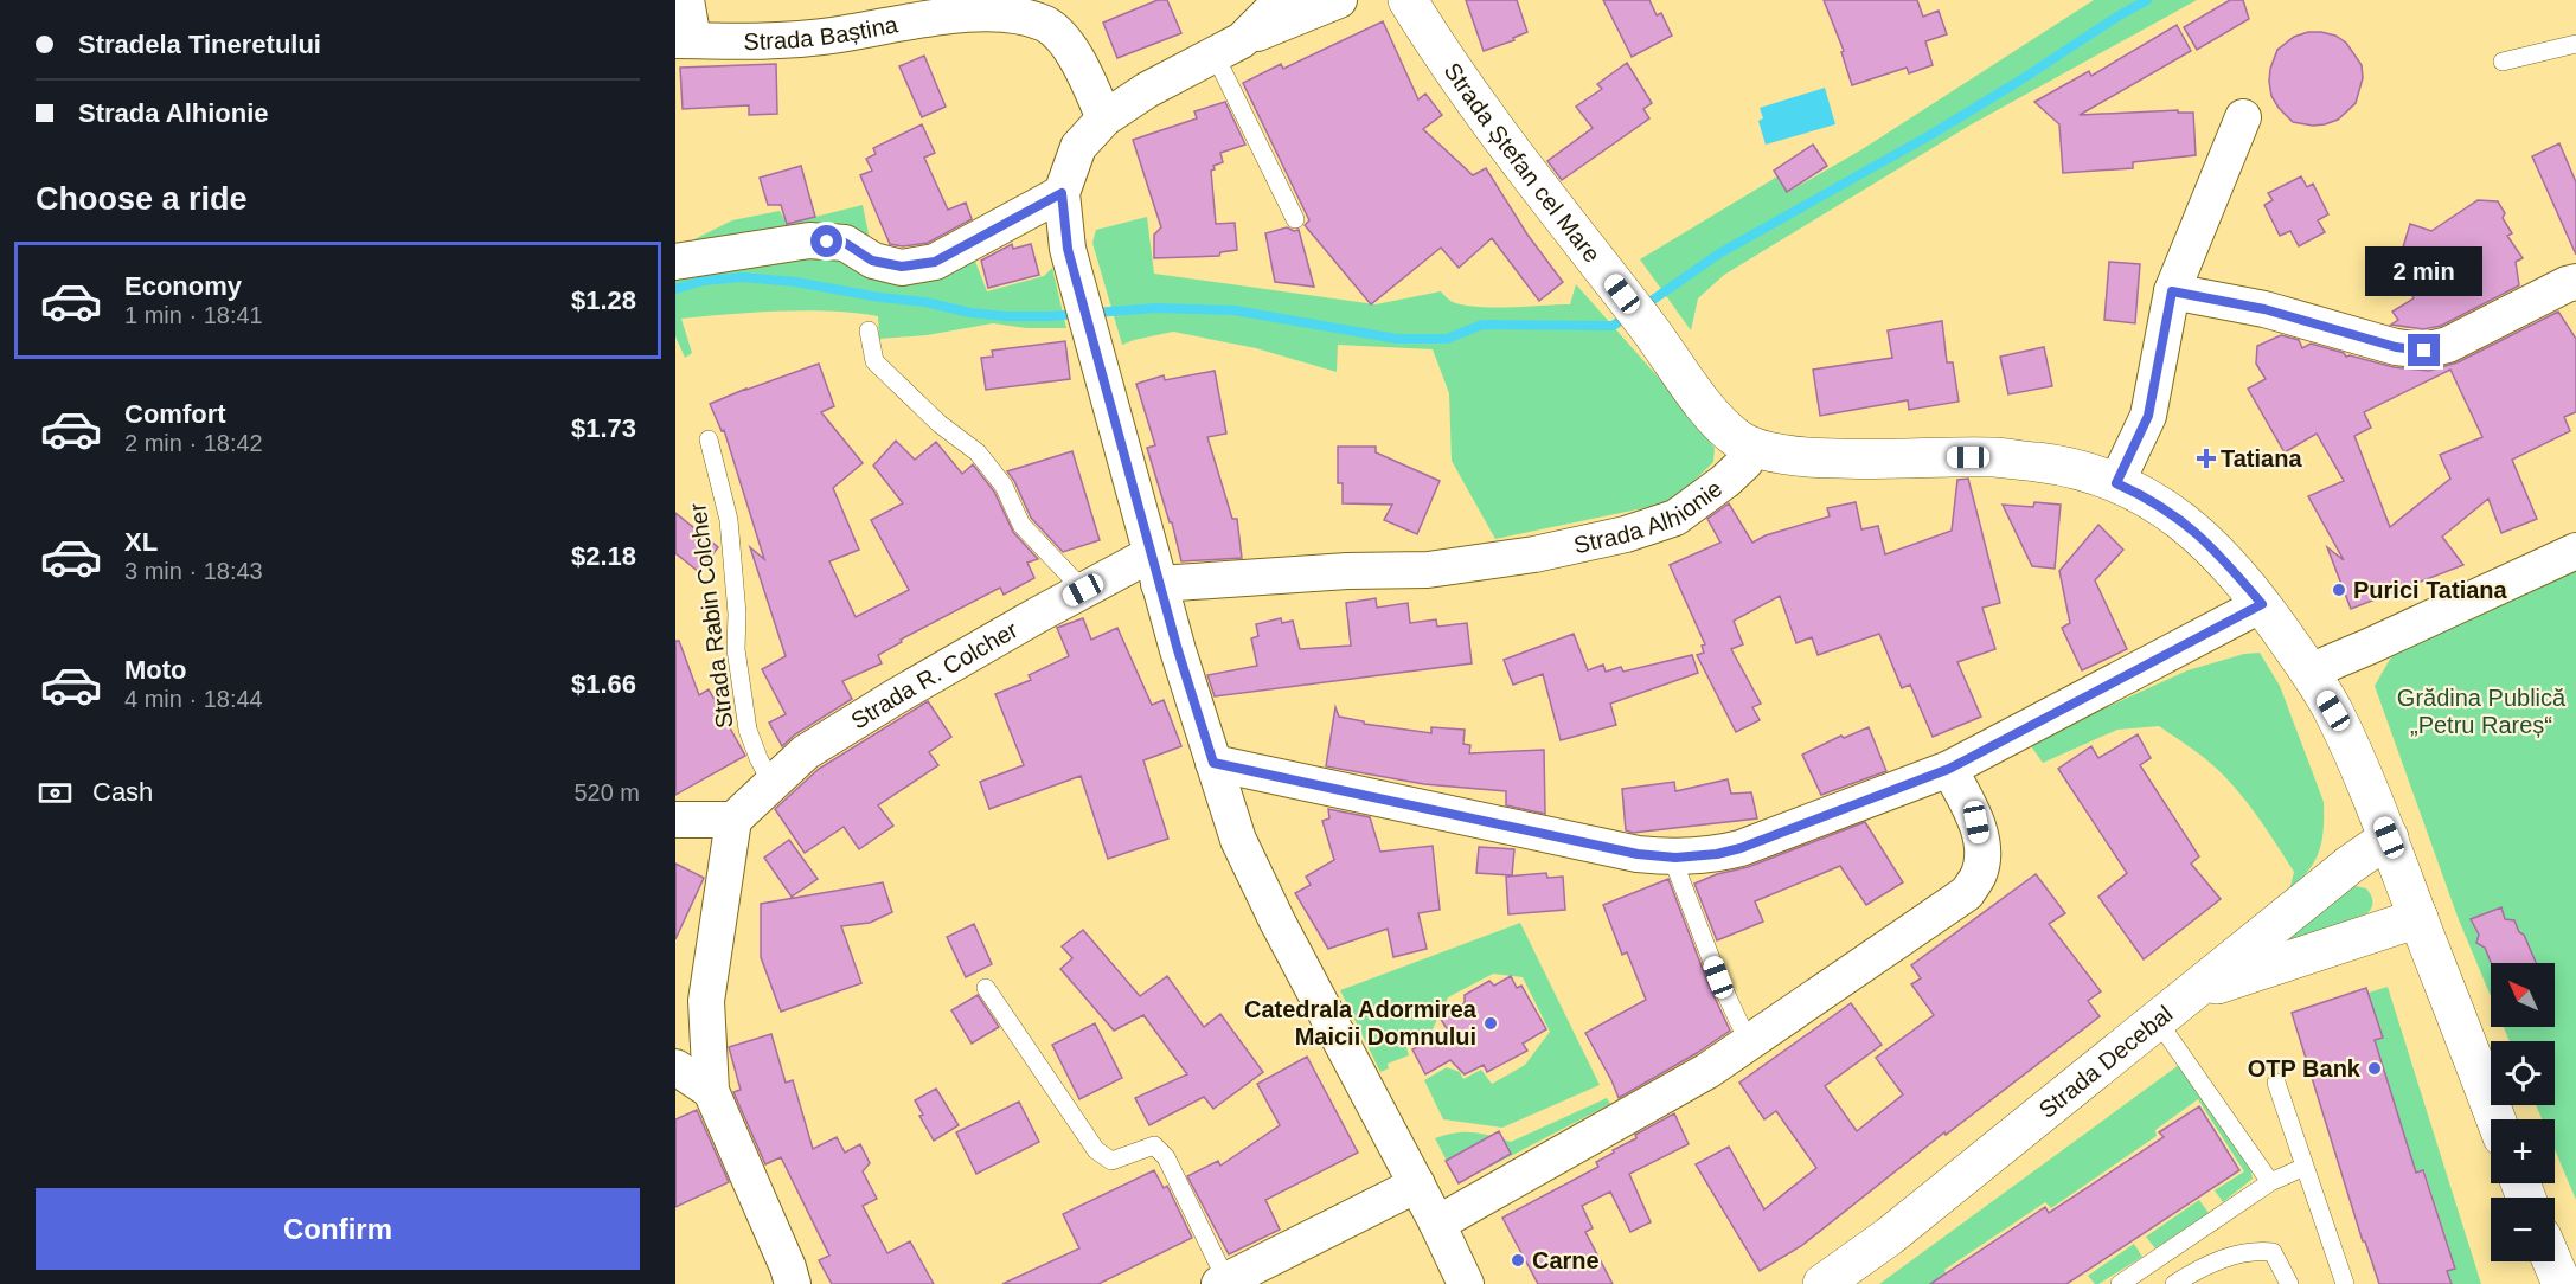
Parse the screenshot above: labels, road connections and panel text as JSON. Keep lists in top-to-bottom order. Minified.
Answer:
{"streets":{"main road":["Strada Ștefan cel Mare","Strada Decebal"],"street":["Strada Baștina","Strada Alhionie","Strada R. Colcher"],"lane":["Strada Rabin Colcher"]},"crossings":[["Strada Ștefan cel Mare","Strada Alhionie"],["Strada Alhionie","Strada R. Colcher"],["Strada Rabin Colcher","Strada R. Colcher"]],"parks":["Grădina Publică „Petru Rareș“"],"places":{"health":["Tatiana"],"other":["Purici Tatiana","Catedrala Adormirea Maicii Domnului","OTP Bank","Carne"]},"north":"top left","page":{"banner":["Stradela Tineretului","Strada Alhionie"],"heading":"Choose a ride","list":[{"name":"Economy","note":"1 min · 18:41","value":"$1.28"},{"name":"Comfort","note":"2 min · 18:42","value":"$1.73"},{"name":"XL","note":"3 min · 18:43","value":"$2.18"},{"name":"Moto","note":"4 min · 18:44","value":"$1.66"}],"bubble":"2 min","pay":["Cash","520 m"],"map_buttons":["+","−"],"buttons":"Confirm"}}
